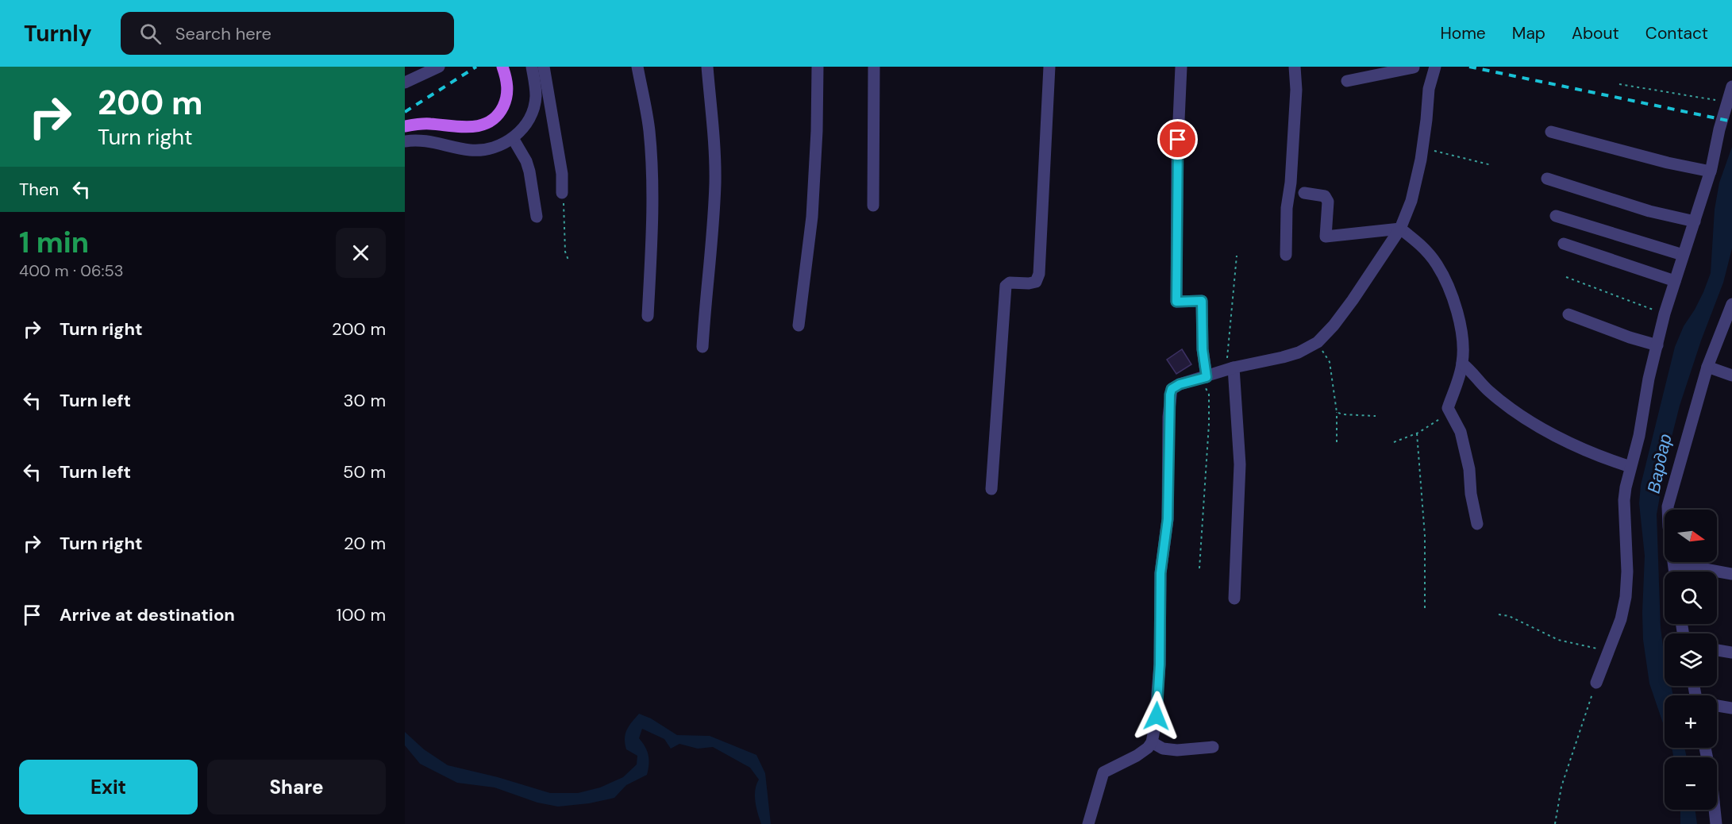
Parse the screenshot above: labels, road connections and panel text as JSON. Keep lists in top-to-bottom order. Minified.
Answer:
{"water":["Вардар"],"north":"right","page":{"header":"Turnly","search":"Search here","nav":["Home","Map","About","Contact"],"turn":["200 m","Turn right"],"then":"Then","heading":["1 min","400 m · 06:53"],"list":[{"name":"Turn right","value":"200 m"},{"name":"Turn left","value":"30 m"},{"name":"Turn left","value":"50 m"},{"name":"Turn right","value":"20 m"},{"name":"Arrive at destination","value":"100 m"}],"map_buttons":["+","−"],"buttons":["Exit","Share"]}}
